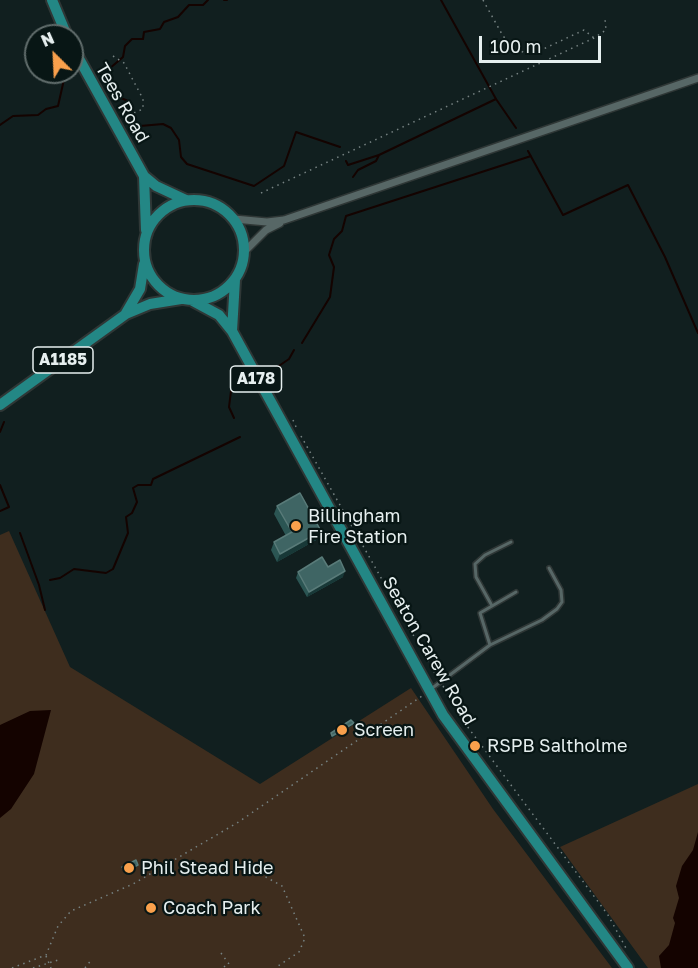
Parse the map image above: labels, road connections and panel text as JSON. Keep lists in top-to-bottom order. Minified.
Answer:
{"streets":{"main road":["Tees Road","A1185","A178","Seaton Carew Road"]},"crossings":[["Tees Road","A1185"],["Tees Road","Seaton Carew Road"],["A1185","Seaton Carew Road"]],"places":["Billingham Fire Station","Screen","RSPB Saltholme","Phil Stead Hide","Coach Park"],"scale_bar":"100 m","north":"top left"}
